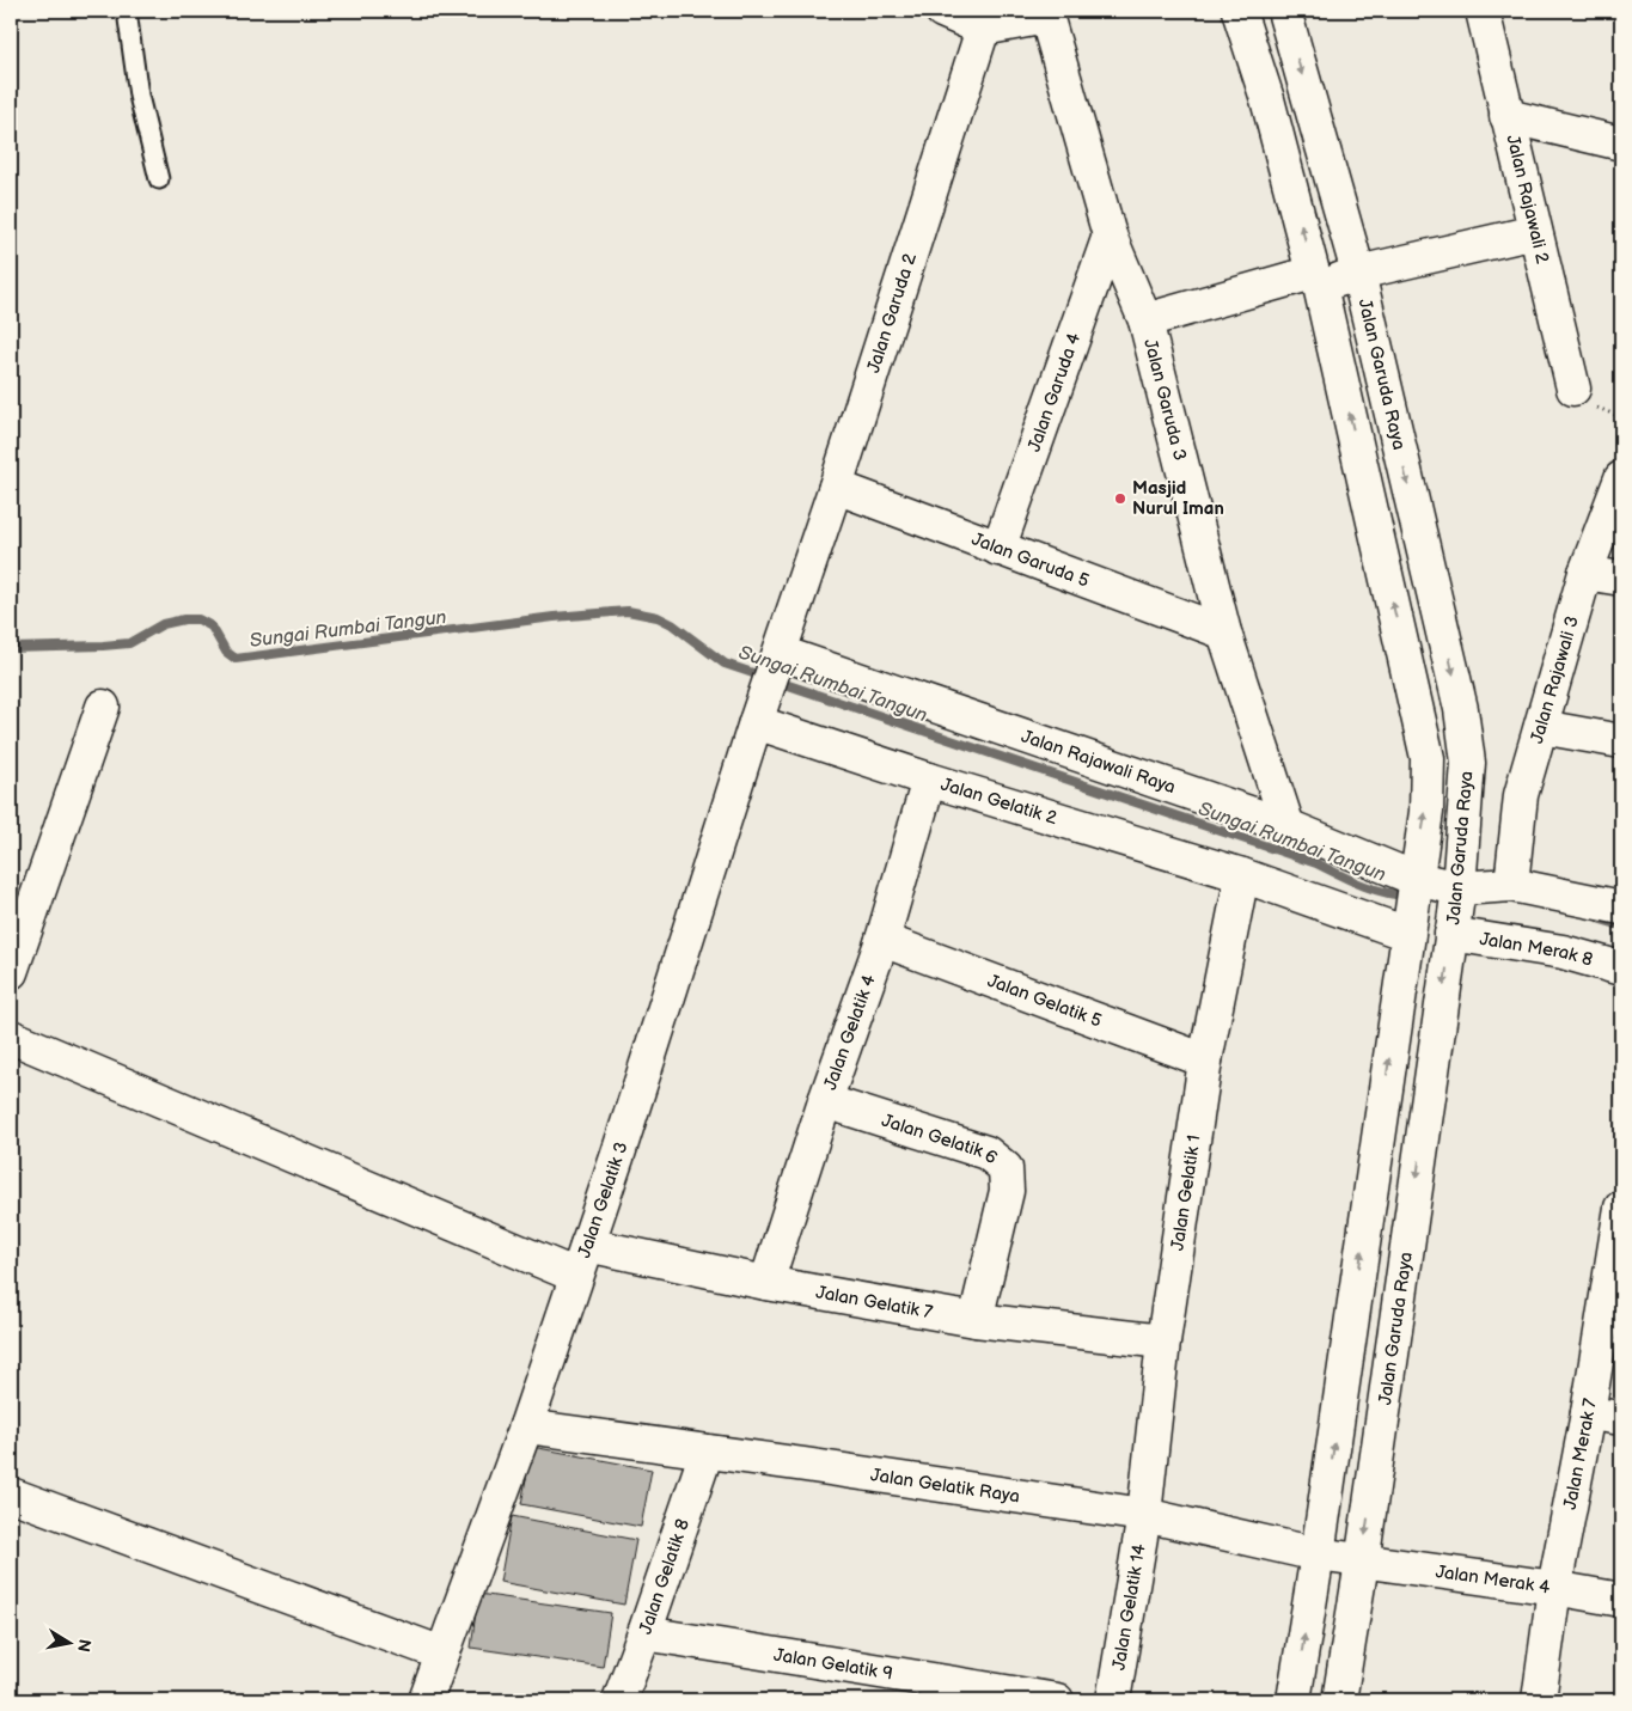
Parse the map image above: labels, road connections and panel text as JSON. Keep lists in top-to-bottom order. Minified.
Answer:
{"streets":{"street":["Jalan Rajawali 2","Jalan Garuda 2","Jalan Garuda Raya","Jalan Garuda 4","Jalan Garuda 3","Jalan Garuda 5","Jalan Rajawali 3","Jalan Rajawali Raya","Jalan Gelatik 2","Jalan Merak 8","Jalan Gelatik 5","Jalan Gelatik 4","Jalan Gelatik 6","Jalan Gelatik 1","Jalan Gelatik 3","Jalan Gelatik 7","Jalan Merak 7","Jalan Gelatik Raya","Jalan Gelatik 8","Jalan Merak 4","Jalan Gelatik 14","Jalan Gelatik 9"]},"crossings":[["Jalan Garuda 2","Jalan Garuda 5"],["Jalan Garuda 2","Jalan Rajawali Raya"],["Jalan Garuda 2","Jalan Gelatik 3"],["Jalan Garuda Raya","Jalan Rajawali Raya"],["Jalan Garuda Raya","Jalan Gelatik 2"],["Jalan Garuda Raya","Jalan Merak 8"],["Jalan Garuda Raya","Jalan Gelatik Raya"],["Jalan Garuda Raya","Jalan Merak 4"],["Jalan Garuda 4","Jalan Garuda 3"],["Jalan Garuda 4","Jalan Garuda 5"],["Jalan Garuda 3","Jalan Garuda 5"],["Jalan Garuda 3","Jalan Rajawali Raya"],["Jalan Rajawali Raya","Jalan Merak 8"],["Jalan Rajawali Raya","Jalan Gelatik 3"],["Jalan Gelatik 2","Jalan Gelatik 4"],["Jalan Gelatik 2","Jalan Gelatik 1"],["Jalan Gelatik 2","Jalan Gelatik 3"],["Jalan Gelatik 5","Jalan Gelatik 4"],["Jalan Gelatik 5","Jalan Gelatik 1"],["Jalan Gelatik 4","Jalan Gelatik 6"],["Jalan Gelatik 4","Jalan Gelatik 7"],["Jalan Gelatik 6","Jalan Gelatik 7"],["Jalan Gelatik 1","Jalan Gelatik 7"],["Jalan Gelatik 1","Jalan Gelatik Raya"],["Jalan Gelatik 1","Jalan Gelatik 14"],["Jalan Gelatik 3","Jalan Gelatik 7"],["Jalan Gelatik 3","Jalan Gelatik Raya"],["Jalan Merak 7","Jalan Merak 4"],["Jalan Gelatik Raya","Jalan Gelatik 8"],["Jalan Gelatik Raya","Jalan Merak 4"],["Jalan Gelatik Raya","Jalan Gelatik 14"],["Jalan Gelatik 8","Jalan Gelatik 9"]],"water":["Sungai Rumbai Tangun"],"places":["Masjid Nurul Iman"],"north":"right"}
